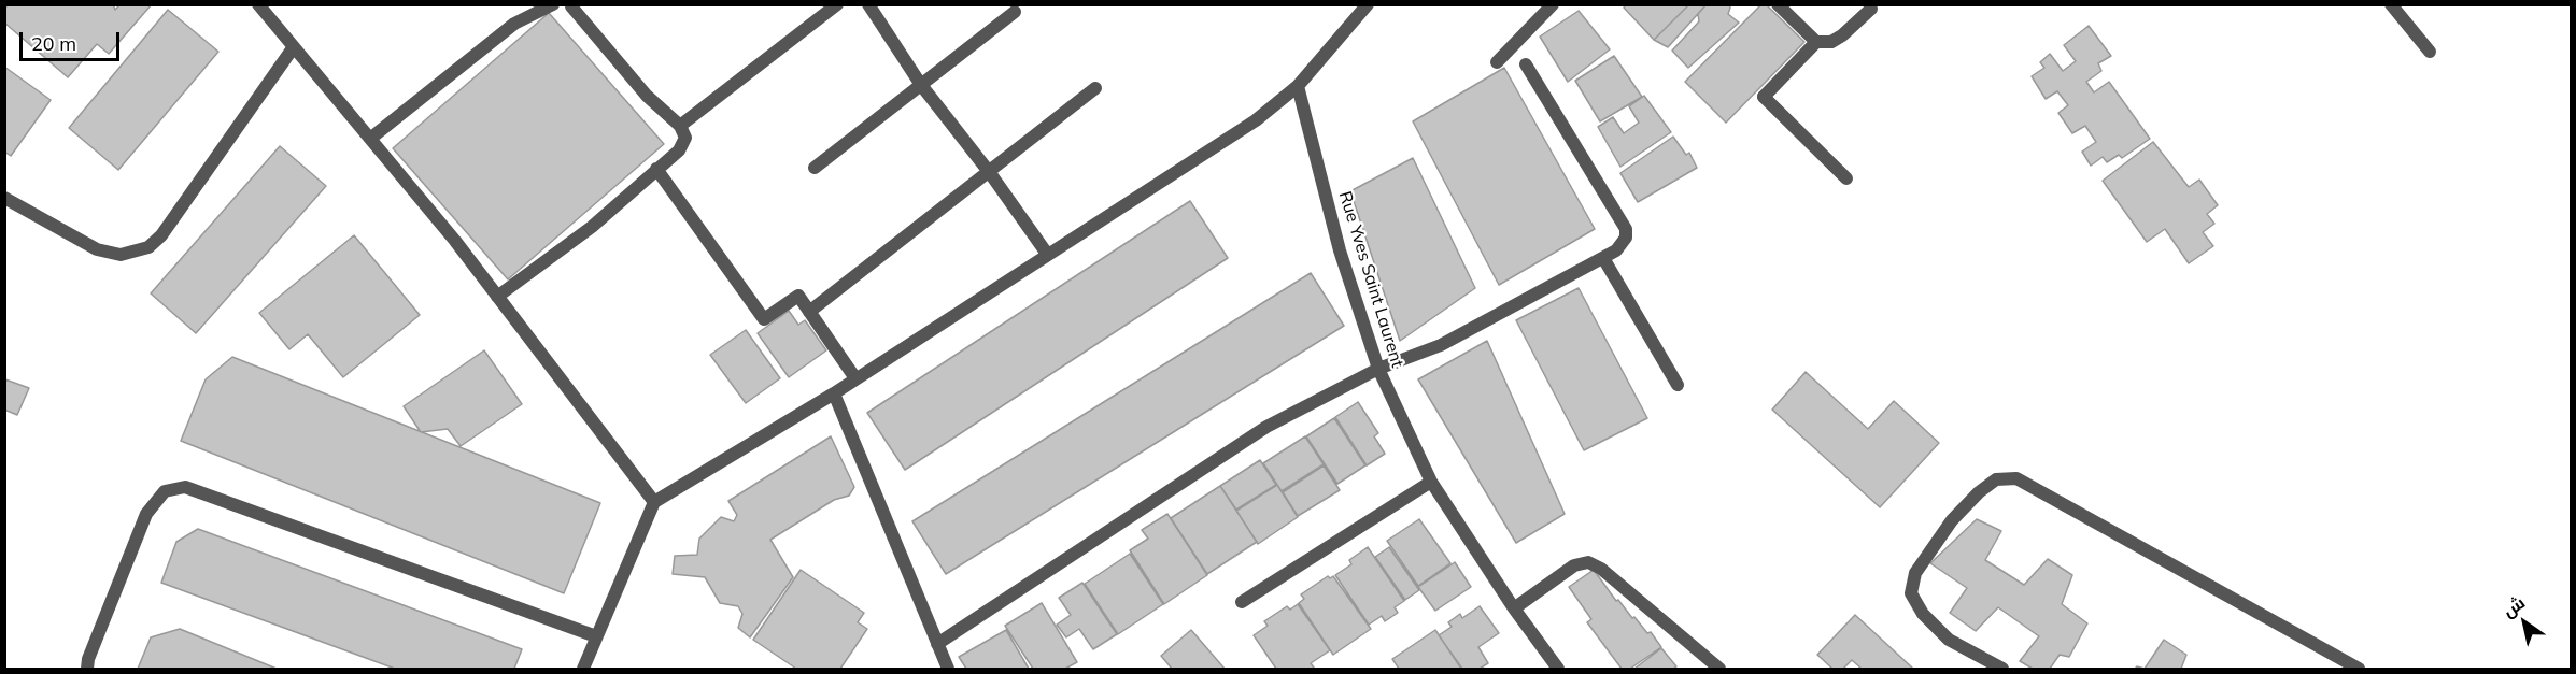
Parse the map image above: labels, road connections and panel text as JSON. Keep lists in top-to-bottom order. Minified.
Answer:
{"streets":{"street":["Rue Yves Saint Laurent"]},"scale_bar":"20 m","north":"top left"}
